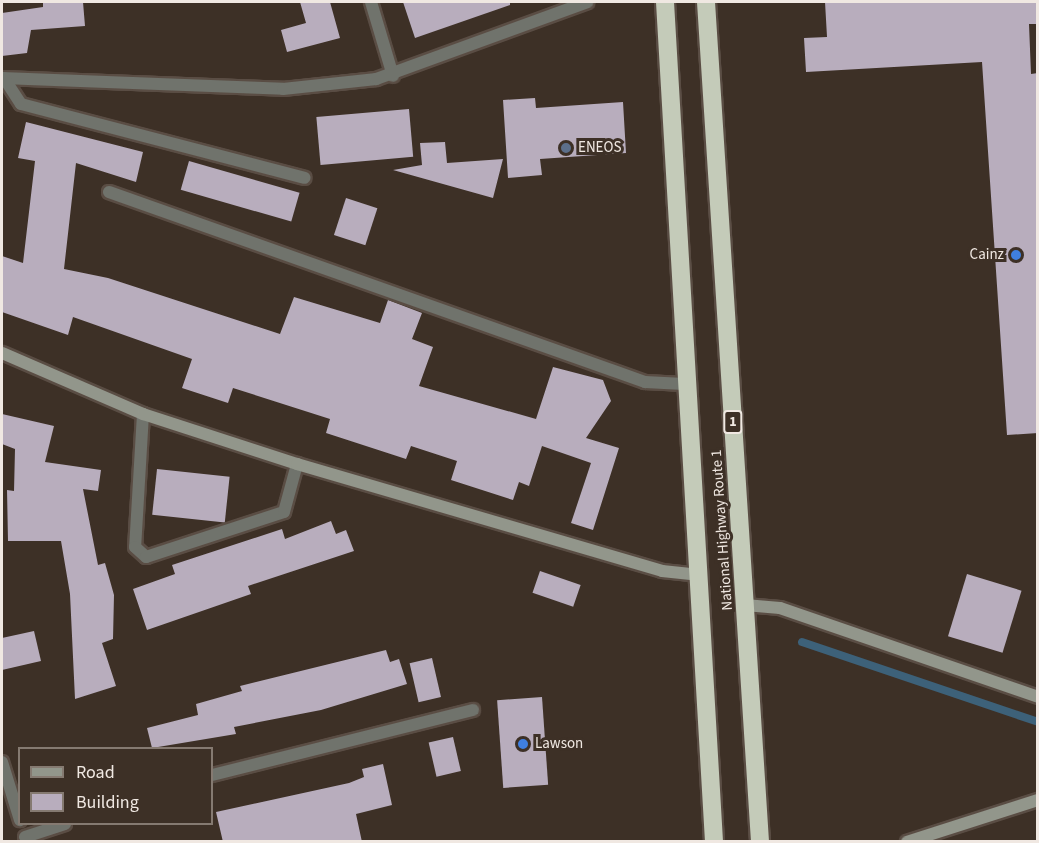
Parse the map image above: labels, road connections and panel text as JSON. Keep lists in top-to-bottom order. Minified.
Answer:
{"streets":{"highway":["1","National Highway Route 1"]},"places":["ENEOS","Cainz","Lawson"],"legend":["Road","Building"]}
